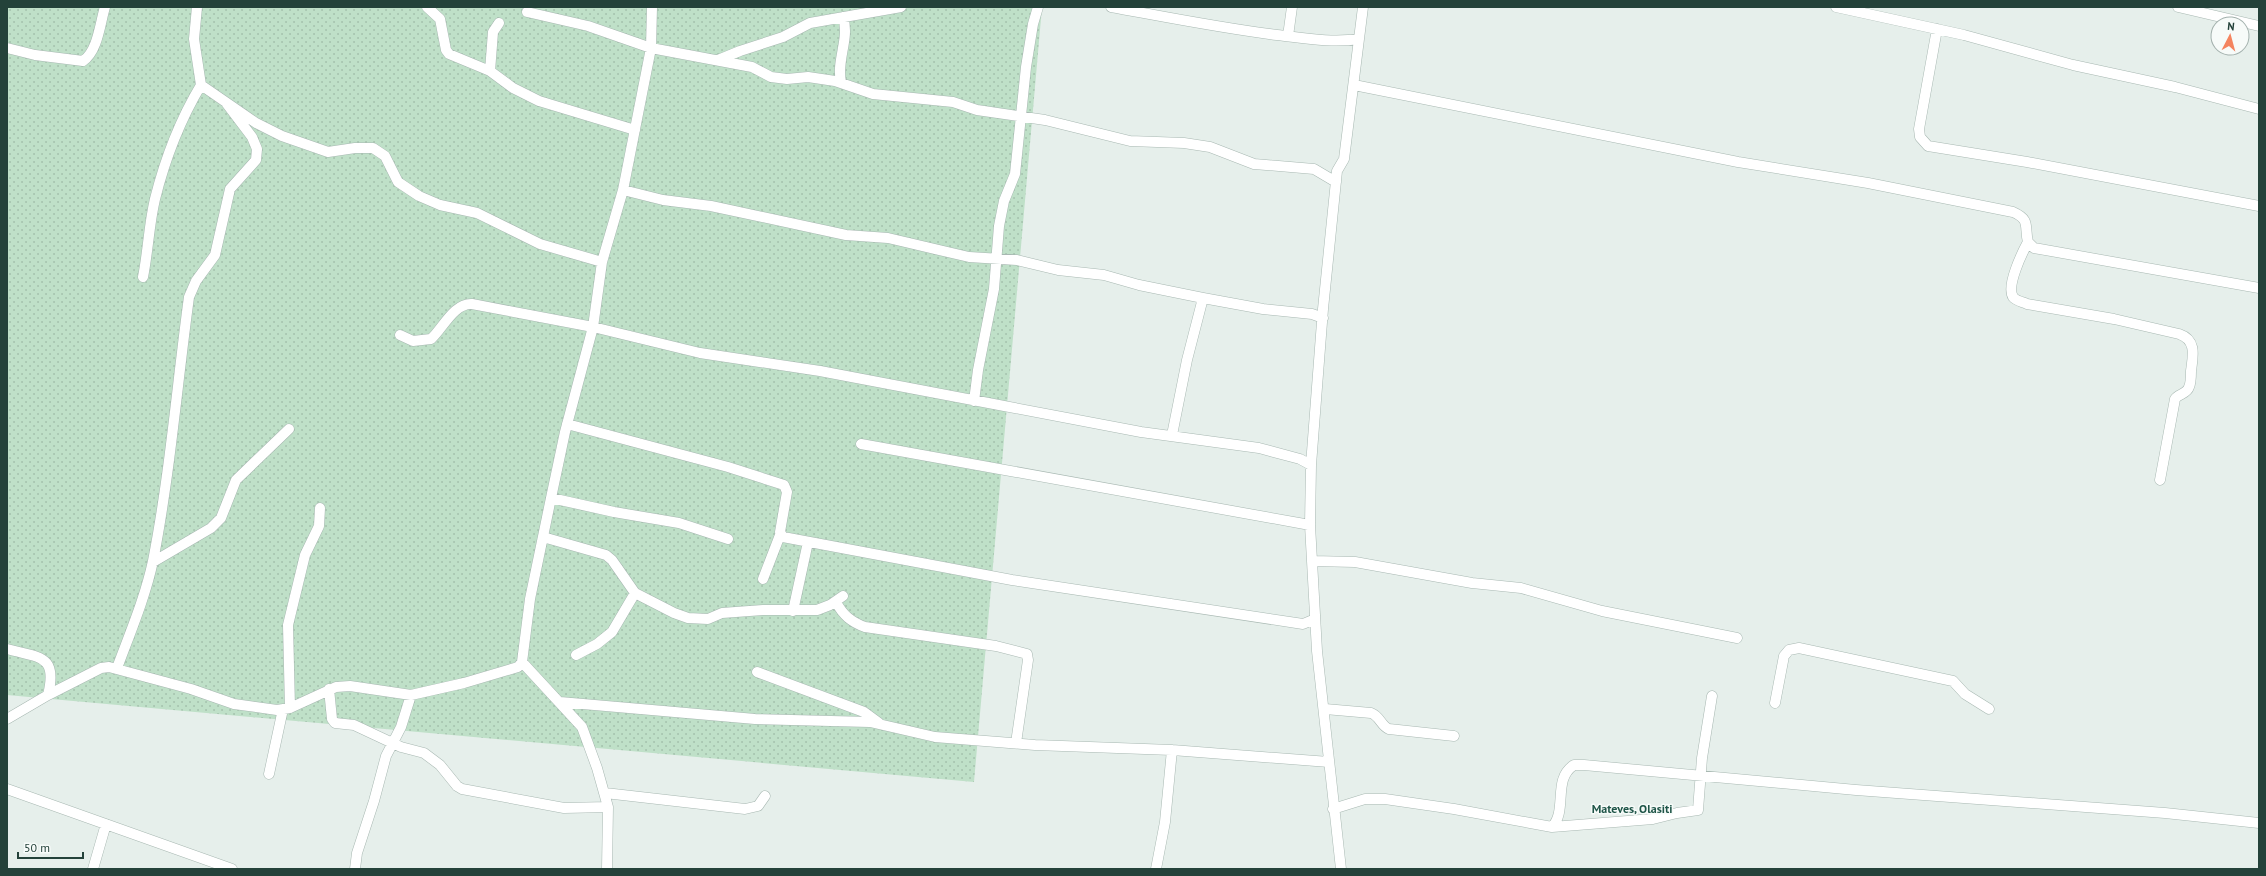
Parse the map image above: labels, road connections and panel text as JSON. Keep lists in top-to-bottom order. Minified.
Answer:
{"districts":["Mateves, Olasiti"],"scale_bar":"50 m","north":"top"}
